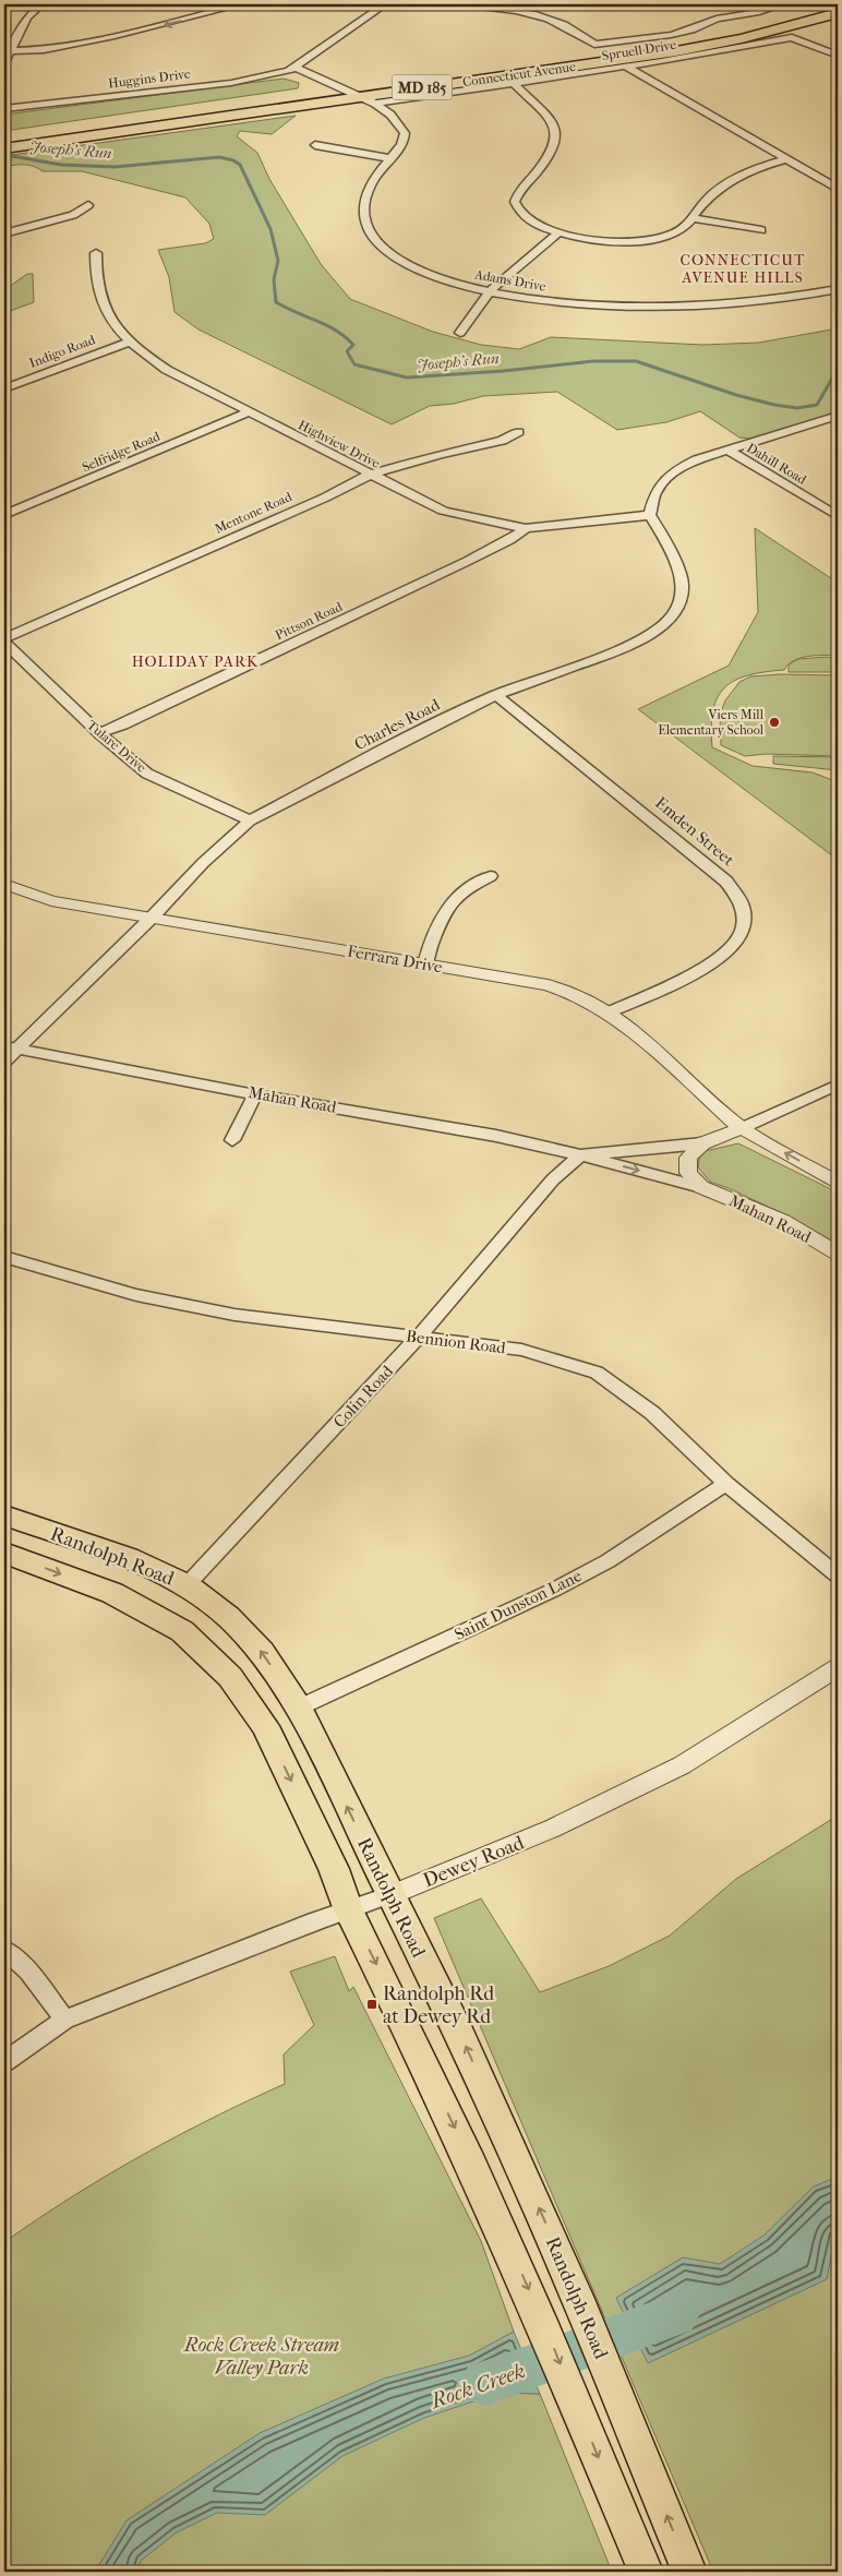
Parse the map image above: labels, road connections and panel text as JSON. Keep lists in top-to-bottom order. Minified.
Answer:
{"streets":{"main road":["Connecticut Avenue","MD 185","Randolph Road"],"street":["Spruell Drive","Huggins Drive","Adams Drive","Indigo Road","Highview Drive","Selfridge Road","Dahill Road","Mentone Road","Pittson Road","Charles Road","Tulare Drive","Emden Street","Ferrara Drive","Mahan Road","Bennion Road","Colin Road","Saint Dunston Lane","Dewey Road"]},"crossings":[["Spruell Drive","Adams Drive"],["Connecticut Avenue","Adams Drive"],["Huggins Drive","Adams Drive"],["Indigo Road","Highview Drive"],["Highview Drive","Selfridge Road"],["Highview Drive","Mentone Road"],["Highview Drive","Pittson Road"],["Highview Drive","Charles Road"],["Mentone Road","Tulare Drive"],["Pittson Road","Tulare Drive"],["Charles Road","Tulare Drive"],["Charles Road","Emden Street"],["Charles Road","Ferrara Drive"],["Charles Road","Mahan Road"],["Emden Street","Ferrara Drive"],["Ferrara Drive","Mahan Road"],["Mahan Road","Colin Road"],["Bennion Road","Colin Road"],["Bennion Road","Saint Dunston Lane"],["Colin Road","Randolph Road"],["Randolph Road","Saint Dunston Lane"],["Randolph Road","Dewey Road"]],"districts":["CONNECTICUT AVENUE HILLS","HOLIDAY PARK"],"water":["Joseph's Run","Rock Creek"],"parks":["Rock Creek Stream Valley Park"],"places":{"other":["Viers Mill Elementary School"],"transit":["Randolph Rd at Dewey Rd"]}}
